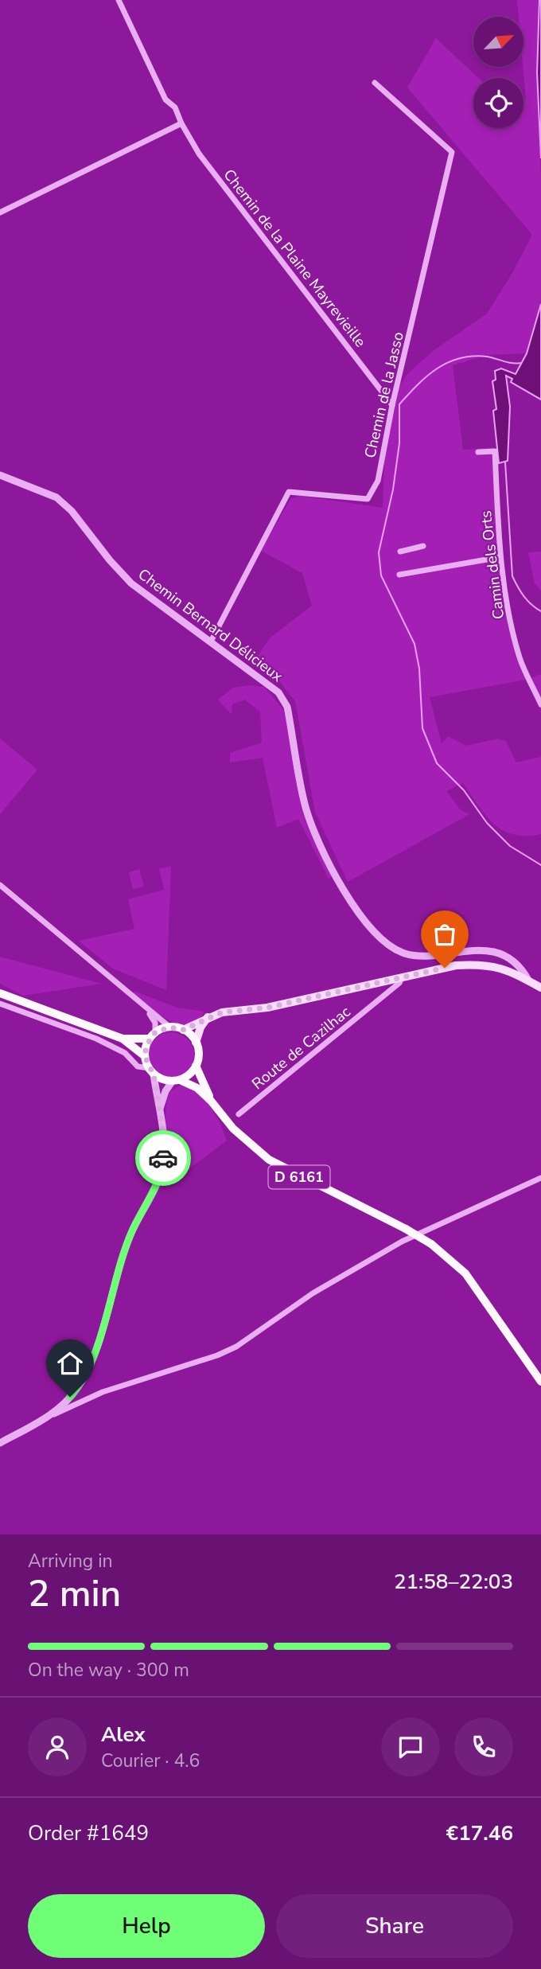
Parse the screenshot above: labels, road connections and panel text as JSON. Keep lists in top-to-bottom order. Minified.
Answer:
{"streets":{"main road":["D 6161"],"street":["Chemin de la Plaine Mayrevieille","Chemin de la Jasso","Camin dels Orts","Chemin Bernard Délicieux","Route de Cazilhac"]},"crossings":[["Chemin de la Plaine Mayrevieille","Chemin de la Jasso"],["Chemin de la Jasso","Chemin Bernard Délicieux"]],"north":"top right","page":{"heading":["2 min","Arriving in","21:58–22:03"],"panel":["Alex","Courier · 4.6","Order #1649","€17.46"],"bar":"On the way · 300 m","buttons":["Help","Share"]}}
